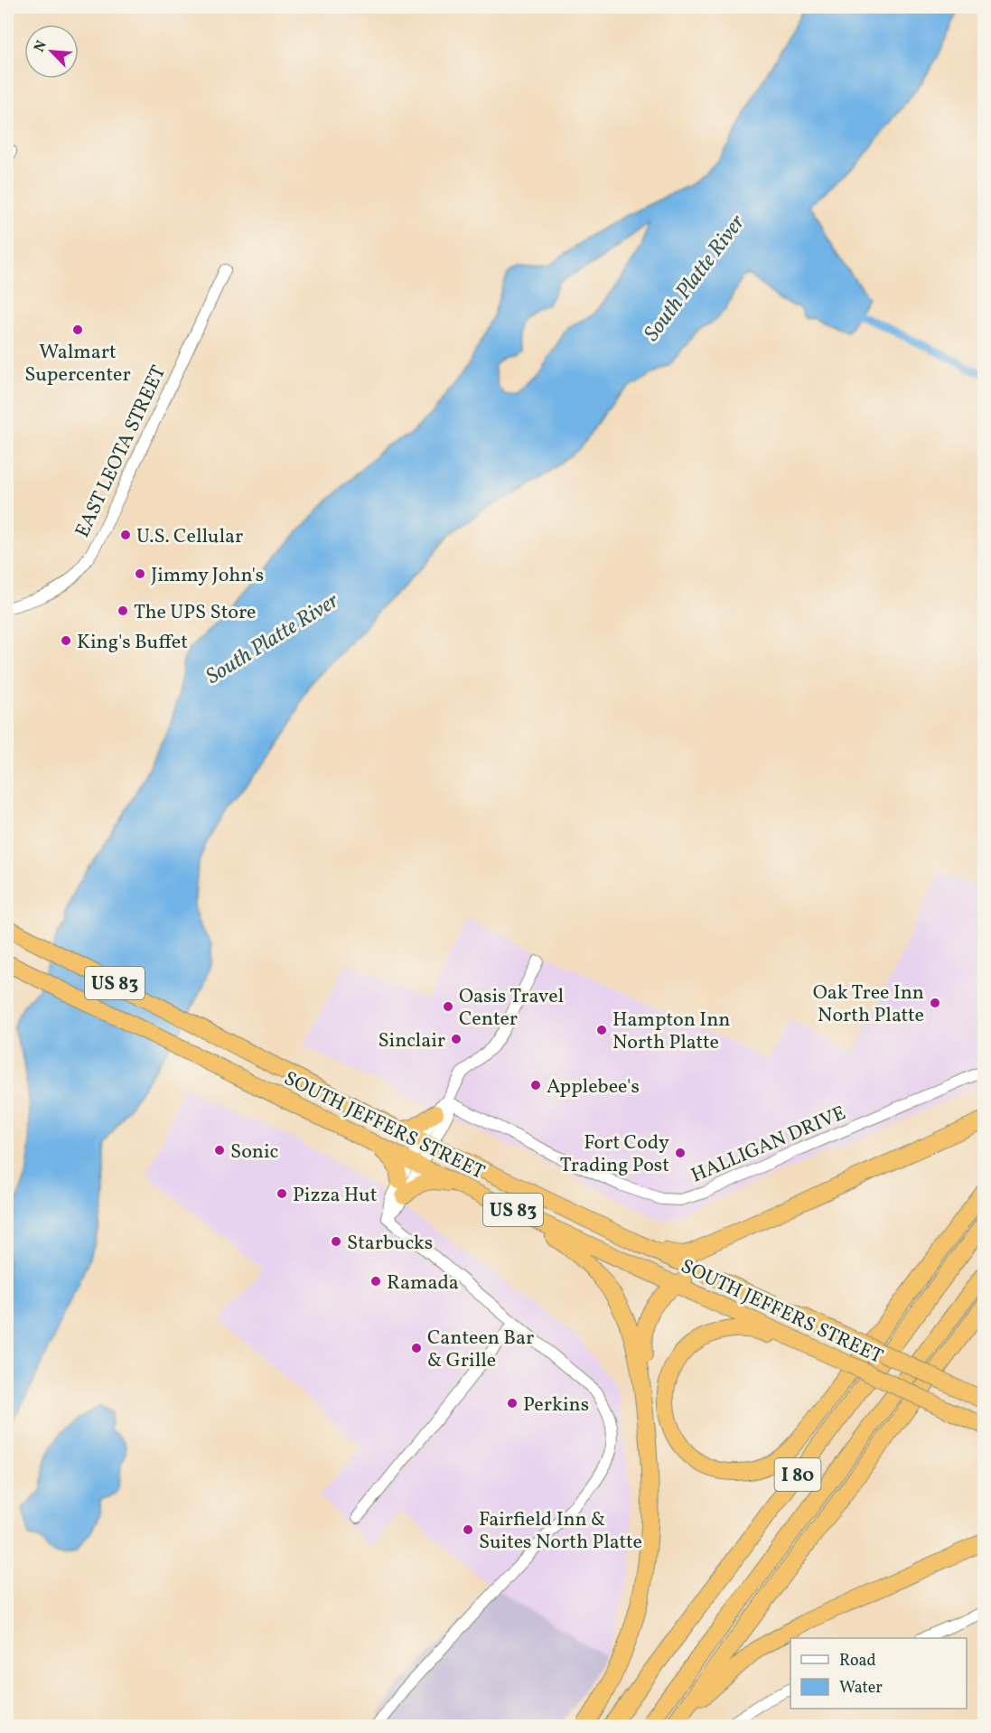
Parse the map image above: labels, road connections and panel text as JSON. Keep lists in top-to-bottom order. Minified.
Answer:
{"streets":{"highway":["US 83","SOUTH JEFFERS STREET","I 80"],"street":["EAST LEOTA STREET","HALLIGAN DRIVE"]},"water":["South Platte River"],"places":["Walmart Supercenter","U.S. Cellular","Jimmy John's","The UPS Store","King's Buffet","Oak Tree Inn North Platte","Oasis Travel Center","Hampton Inn North Platte","Sinclair","Applebee's","Sonic","Fort Cody Trading Post","Pizza Hut","Starbucks","Ramada","Canteen Bar & Grille","Perkins","Fairfield Inn & Suites North Platte"],"legend":["Road","Water"],"north":"top left"}
